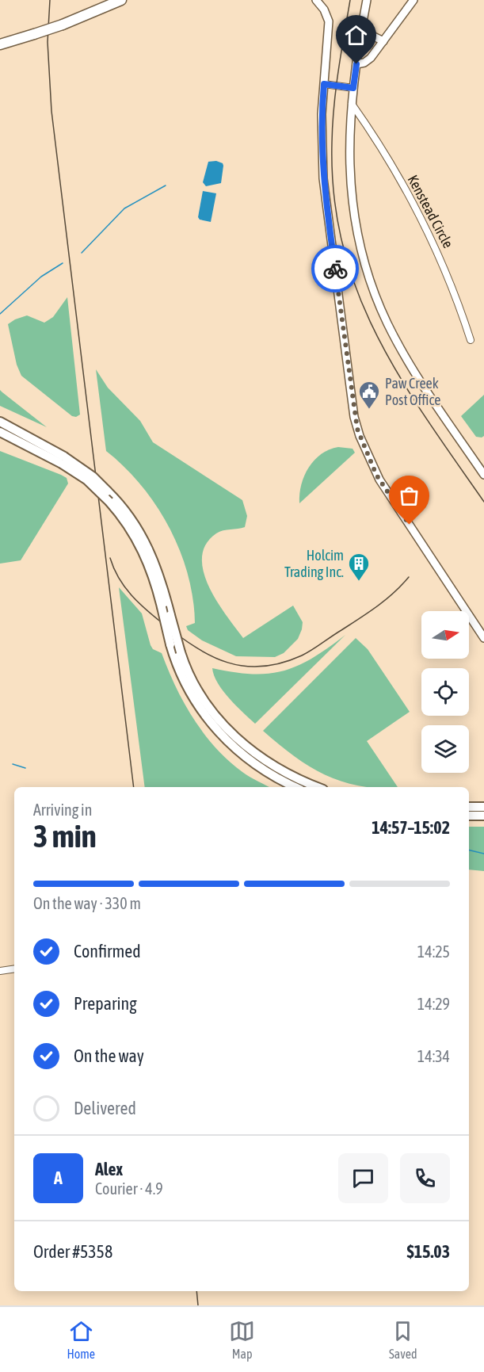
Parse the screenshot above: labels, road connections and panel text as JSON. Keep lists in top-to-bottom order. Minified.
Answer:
{"streets":{"street":["Kenstead Circle"]},"places":{"public building":["Paw Creek Post Office"],"building":["Holcim Trading Inc."]},"north":"right","page":{"heading":["3 min","Arriving in","14:57–15:02"],"panel":["Alex","Courier · 4.9","Order #5358","$15.03"],"bar":"On the way · 330 m","list":[["Confirmed","14:25"],["Preparing","14:29"],["On the way","14:34"],"Delivered"],"round":"A","tabs":["Home","Map","Saved"]}}
